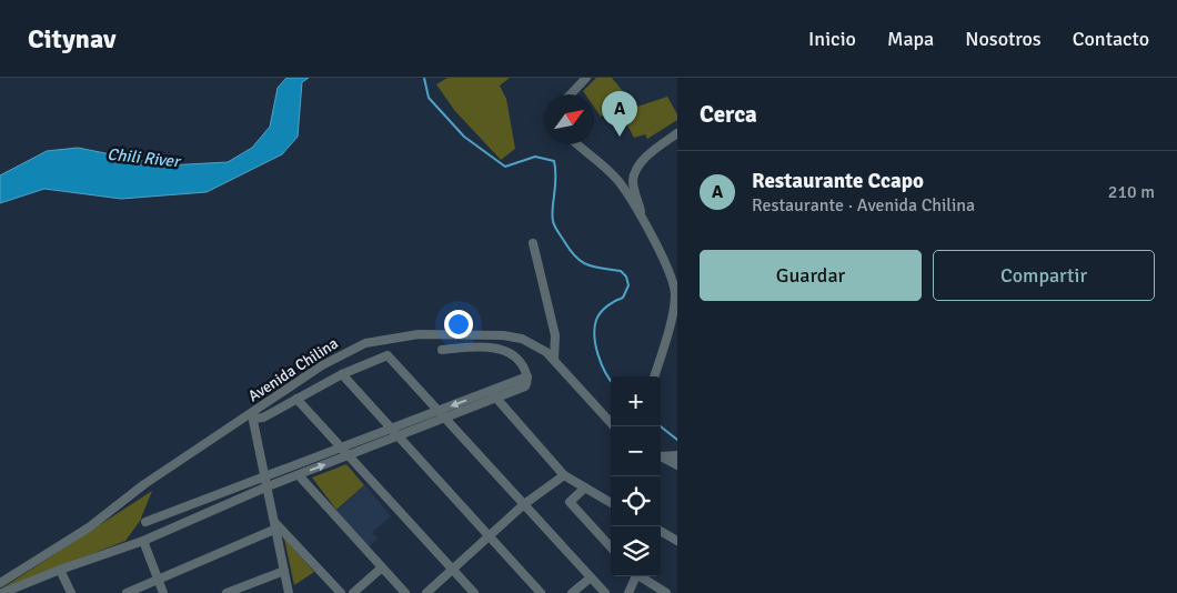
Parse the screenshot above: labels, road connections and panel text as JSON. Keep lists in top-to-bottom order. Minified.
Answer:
{"streets":{"street":["Avenida Chilina"]},"water":["Chili River"],"north":"top right","page":{"header":"Citynav","nav":["Inicio","Mapa","Nosotros","Contacto"],"heading":"Cerca","pins":"A","list":[{"mark":"A","name":"Restaurante Ccapo","note":"Restaurante · Avenida Chilina","value":"210 m"}],"buttons":["Guardar","Compartir"],"map_buttons":["+","−"]}}
